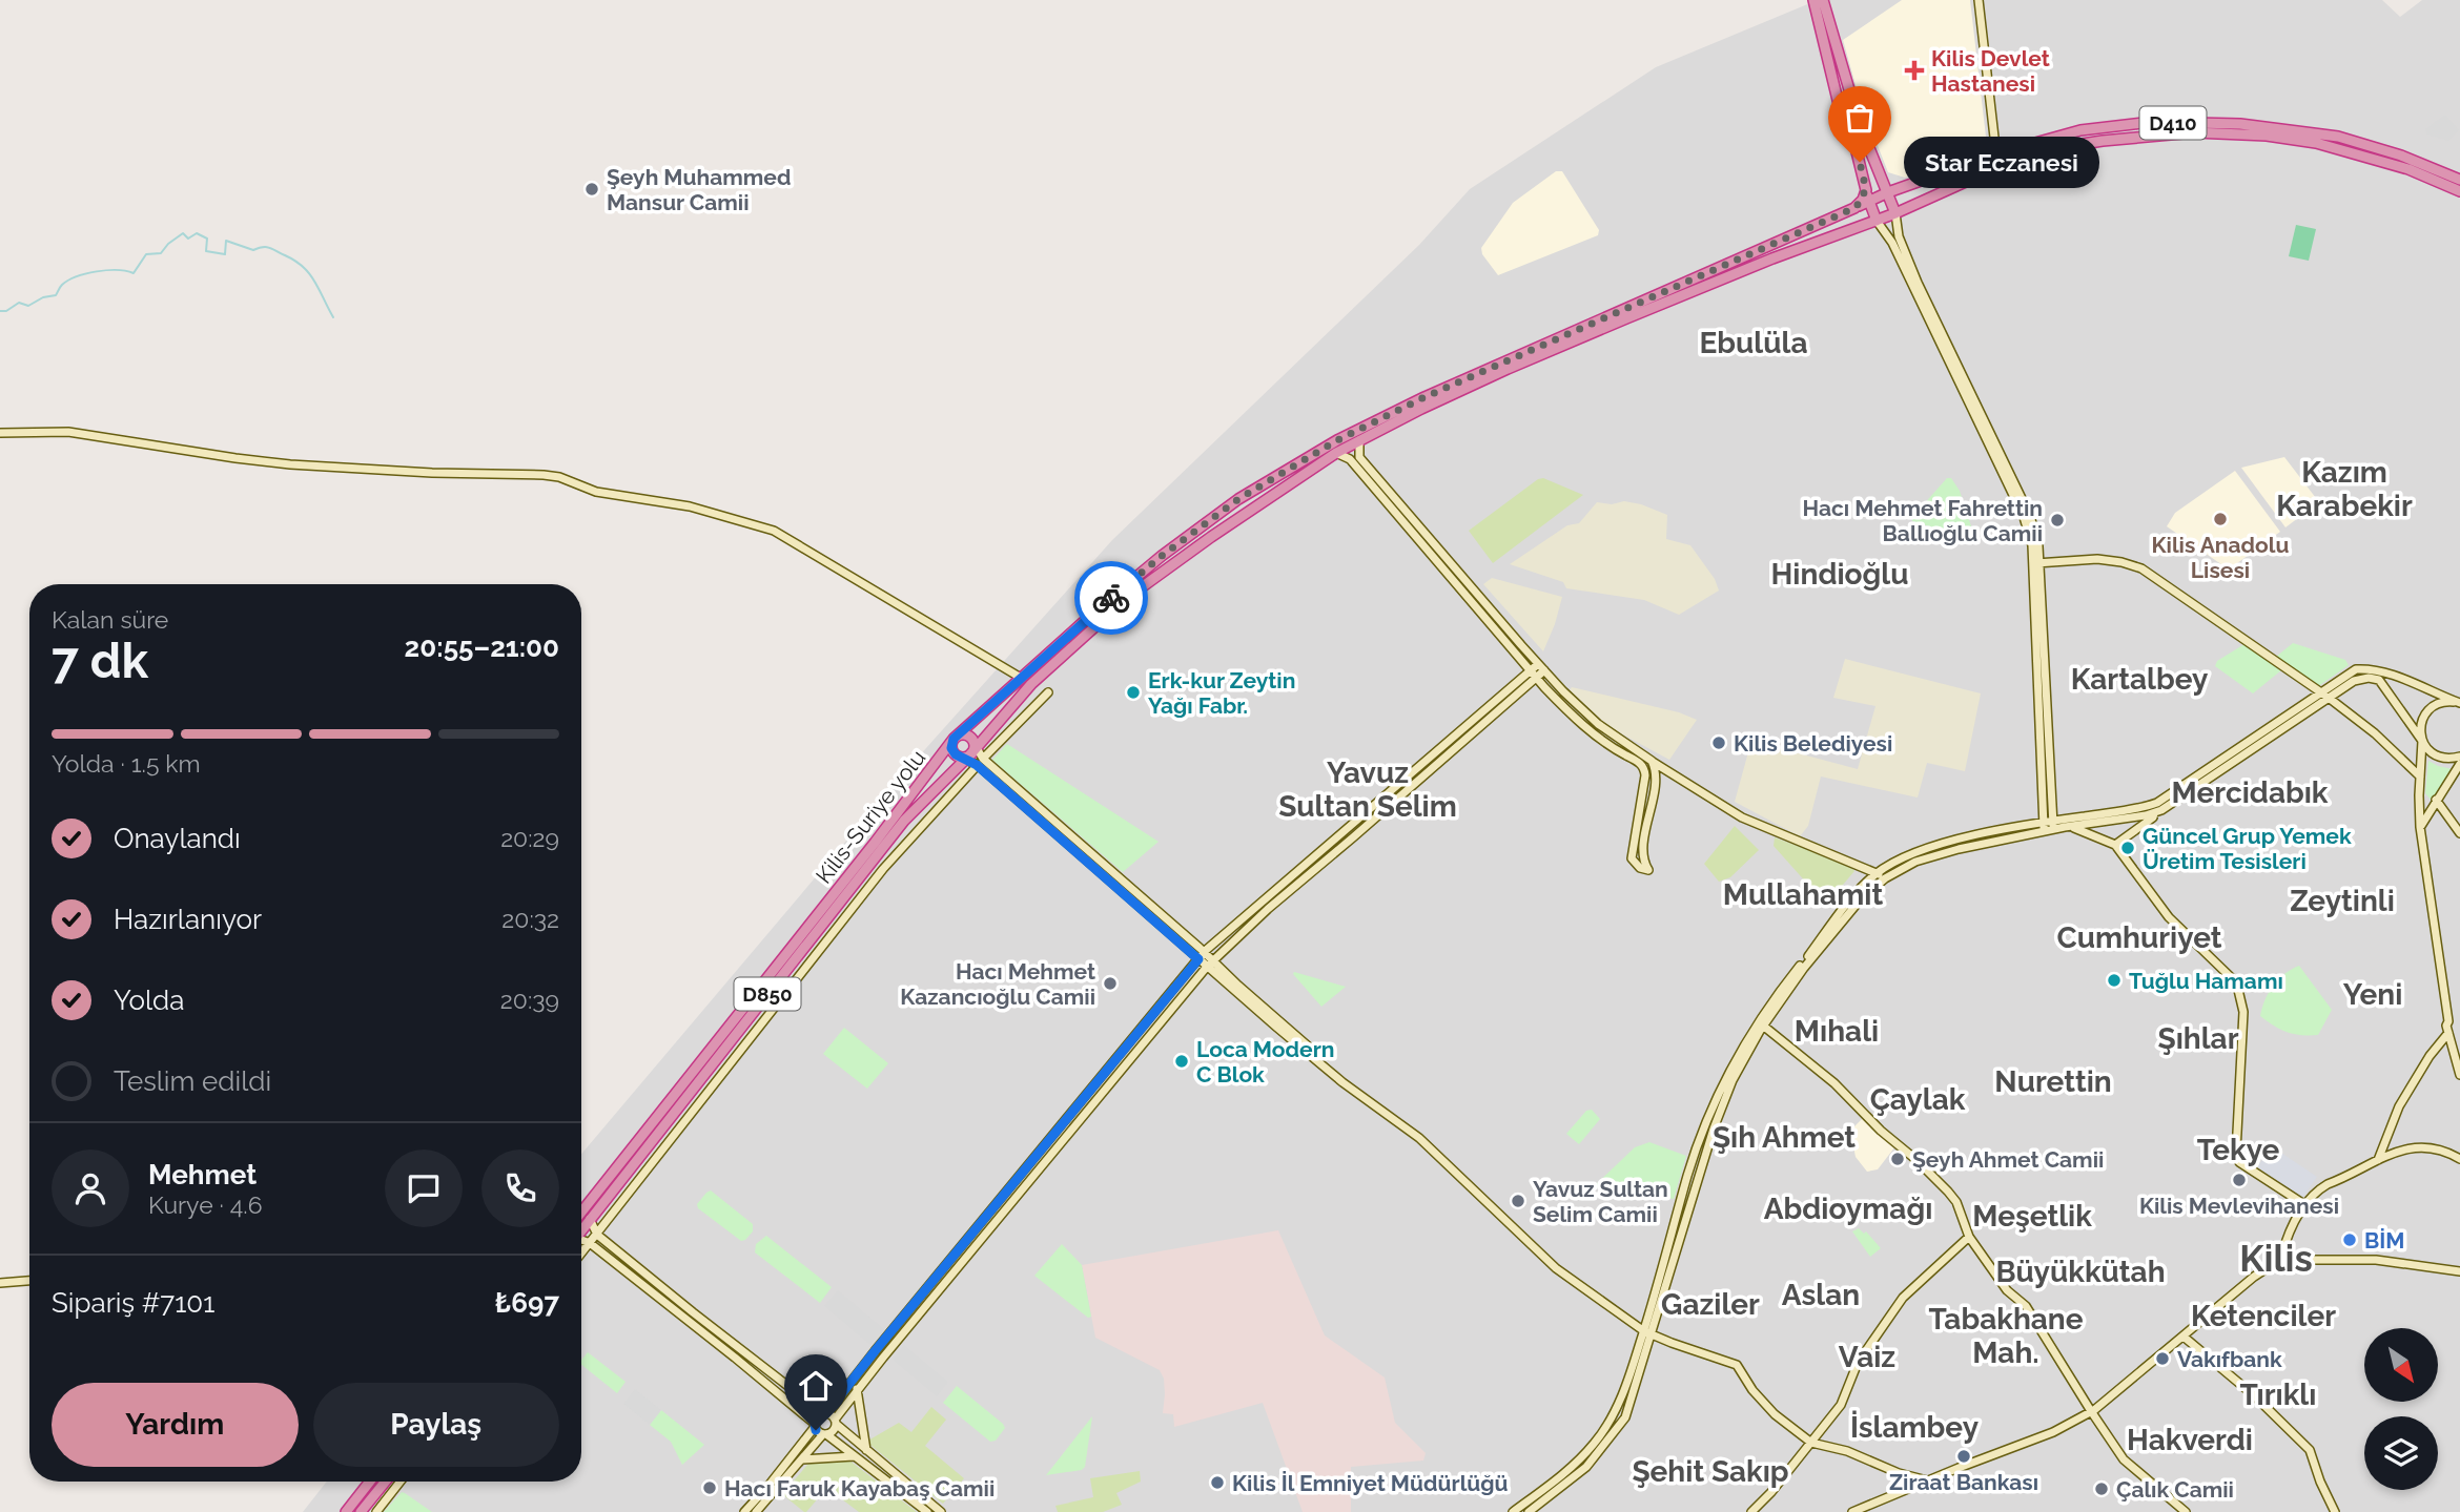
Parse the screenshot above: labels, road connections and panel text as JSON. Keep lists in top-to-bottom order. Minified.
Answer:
{"streets":{"highway":["D410","Kilis-Suriye yolu","D850"]},"crossings":[["D410","Kilis-Suriye yolu"],["D410","D850"]],"districts":["Ebulüla","Kazım Karabekir","Hindioğlu","Kartalbey","Yavuz Sultan Selim","Mercidabık","Mullahamit","Zeytinli","Cumhuriyet","Yeni","Mıhali","Şıhlar","Nurettin","Çaylak","Şıh Ahmet","Tekye","Abdioymağı","Meşetlik","Kilis","Büyükkütah","Aslan","Gaziler","Ketenciler","Tabakhane Mah.","Vaiz","Tırıklı","İslambey","Hakverdi","Şehit Sakıp"],"places":{"health":["Kilis Devlet Hastanesi"],"other":["Star Eczanesi","Şeyh Muhammed Mansur Camii","Kilis Anadolu Lisesi","Hacı Mehmet Fahrettin Ballıoğlu Camii","Erk-kur Zeytin Yağı Fabr.","Kilis Belediyesi","Güncel Grup Yemek Üretim Tesisleri","Tuğlu Hamamı","Hacı Mehmet Kazancıoğlu Camii","Loca Modern C Blok","Şeyh Ahmet Camii","Kilis Mevlevihanesi","Yavuz Sultan Selim Camii","BİM","Vakıfbank","Ziraat Bankası","Kilis İl Emniyet Müdürlüğü","Hacı Faruk Kayabaş Camii","Çalık Camii"]},"north":"bottom right","page":{"bubble":"Star Eczanesi","heading":["7 dk","Kalan süre","20:55–21:00"],"panel":["Mehmet","Kurye · 4.6","Sipariş #7101","₺697"],"bar":"Yolda · 1.5 km","list":[["Onaylandı","20:29"],["Hazırlanıyor","20:32"],["Yolda","20:39"],"Teslim edildi"],"buttons":["Yardım","Paylaş"]}}
